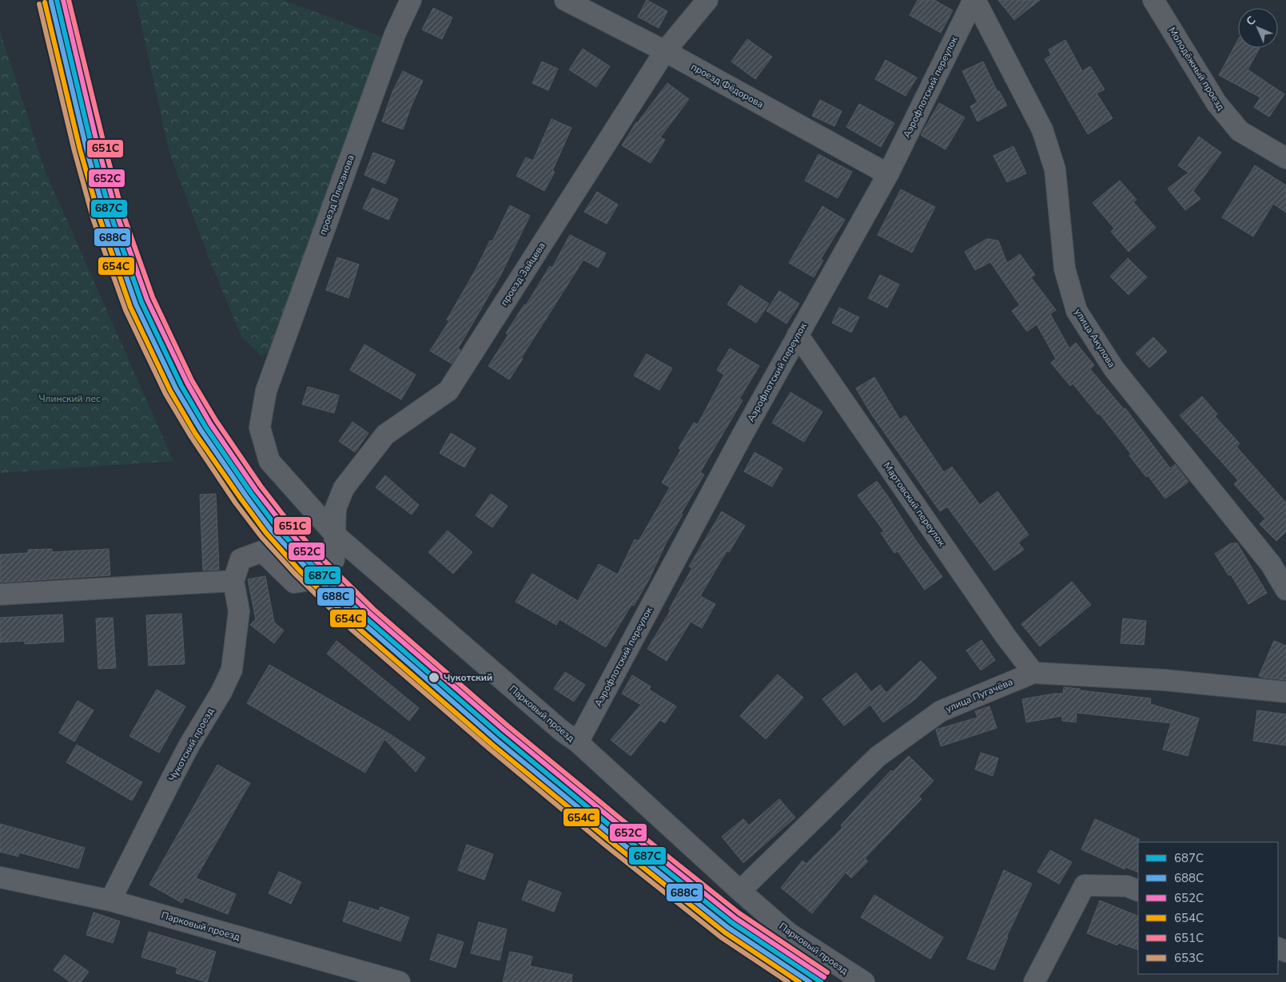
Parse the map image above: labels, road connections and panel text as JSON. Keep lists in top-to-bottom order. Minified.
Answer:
{"streets":{"street":["Молодёжный проезд","проезд Фёдорова","Аэрофлотский переулок","проезд Плеханова","проезд Зайцева","улица Акулова","Мартовский переулок","улица Пугачёва","Парковый проезд","Чукотский проезд"]},"crossings":[["проезд Фёдорова","Аэрофлотский переулок"],["проезд Фёдорова","проезд Зайцева"],["Аэрофлотский переулок","улица Акулова"],["Аэрофлотский переулок","Мартовский переулок"],["Аэрофлотский переулок","Парковый проезд"],["проезд Плеханова","Парковый проезд"],["проезд Зайцева","Парковый проезд"],["проезд Зайцева","Чукотский проезд"],["Мартовский переулок","улица Пугачёва"],["улица Пугачёва","Парковый проезд"],["Парковый проезд","Чукотский проезд"]],"parks":["Члинский лес"],"places":["Чукотский"],"lines":["transit line 687С","transit line 652С","transit line 651С","transit line 688С","transit line 654С","transit line 653С"],"legend":["687С","688С","652С","654С","651С","653С"],"north":"top left"}
